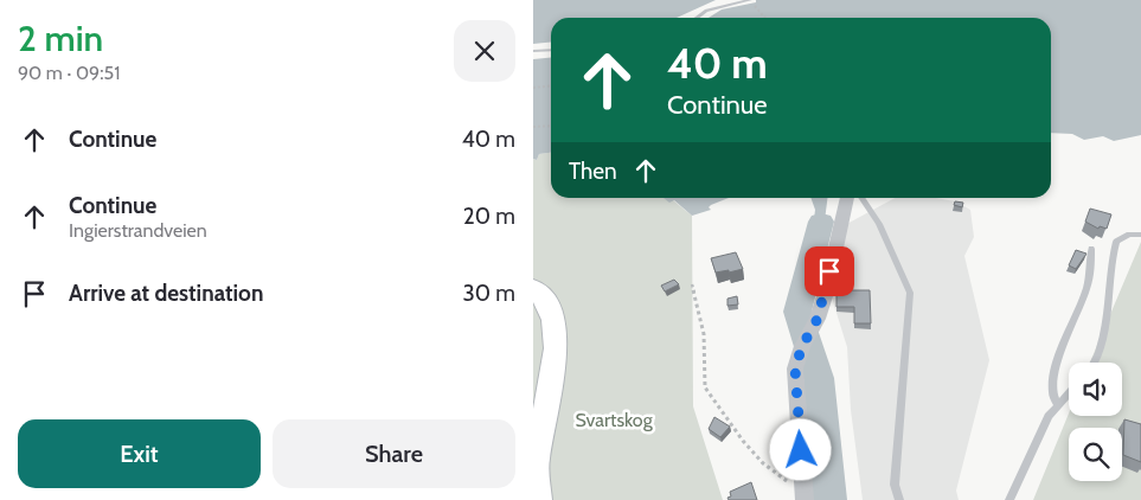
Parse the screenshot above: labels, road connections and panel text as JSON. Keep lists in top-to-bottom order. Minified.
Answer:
{"parks":["Svartskog"],"page":{"heading":["2 min","90 m · 09:51"],"turn":["40 m","Continue"],"list":[{"name":"Continue","value":"40 m"},{"name":"Continue","note":"Ingierstrandveien","value":"20 m"},{"name":"Arrive at destination","value":"30 m"}],"then":"Then","buttons":["Exit","Share"]}}
